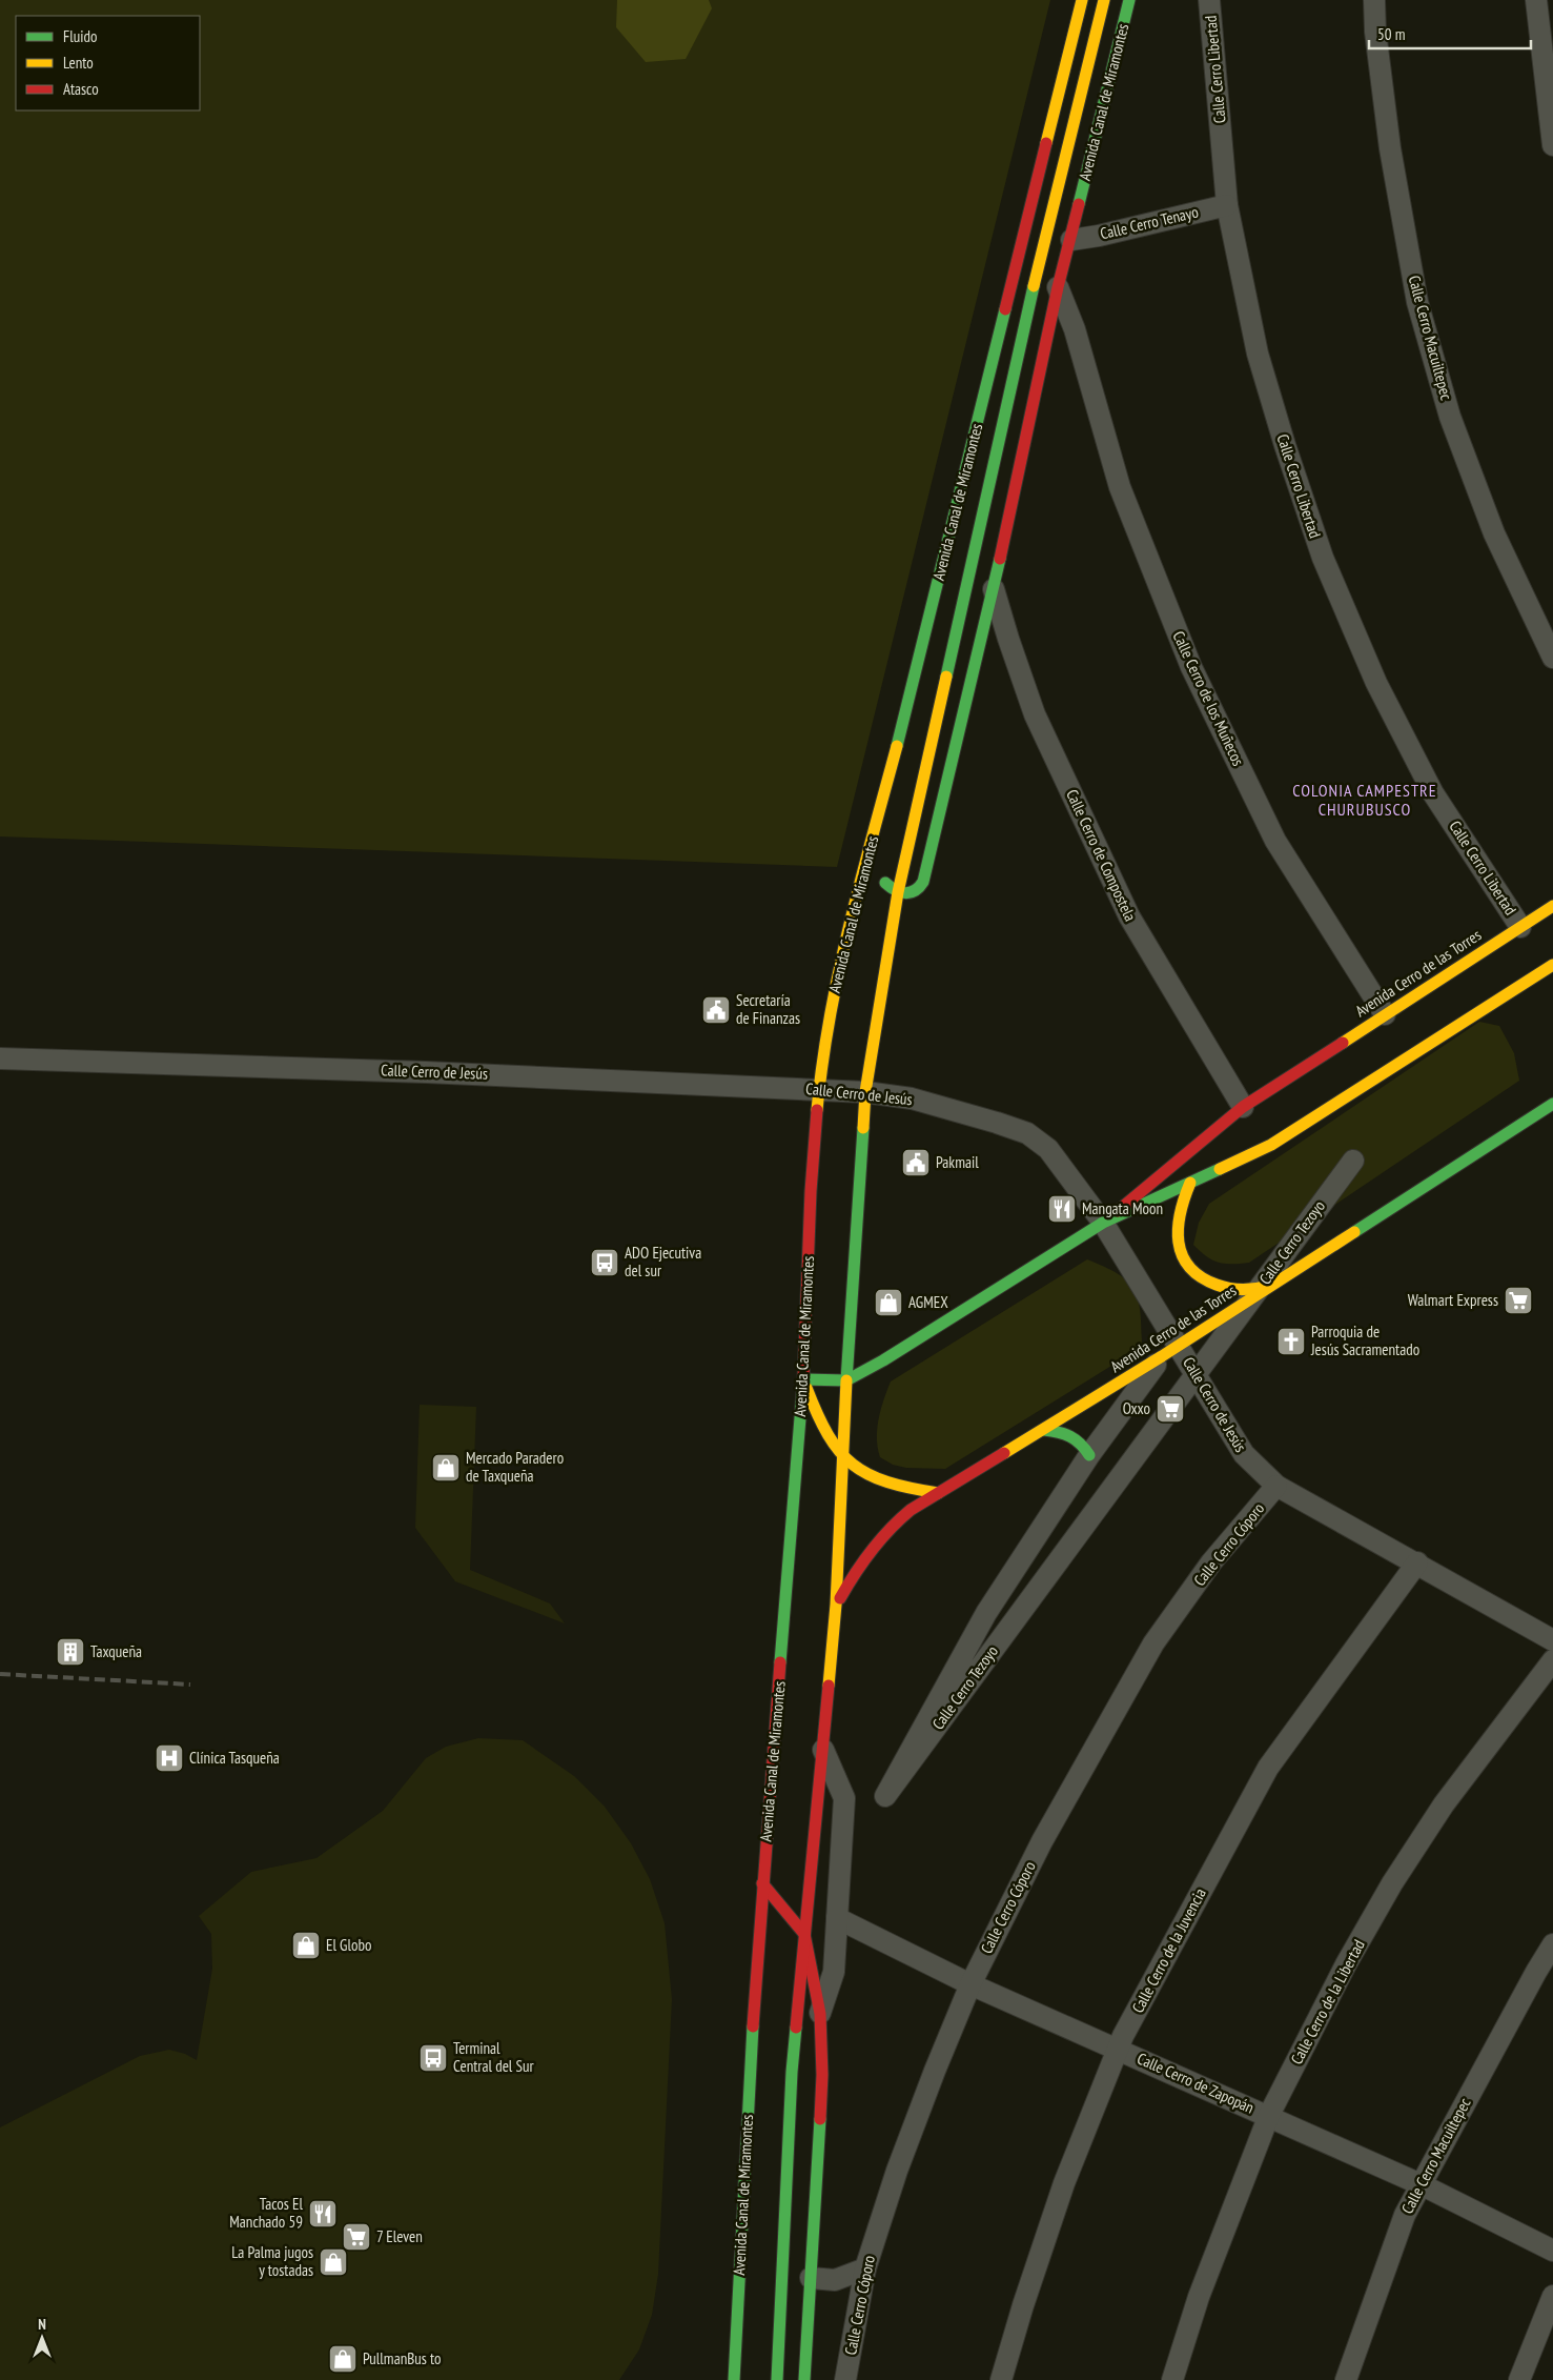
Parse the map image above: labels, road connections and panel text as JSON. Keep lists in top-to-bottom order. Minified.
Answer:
{"streets":{"main road":["Avenida Canal de Miramontes","Avenida Cerro de las Torres"],"street":["Calle Cerro Libertad","Calle Cerro Tenayo","Calle Cerro Macuiltepec","Calle Cerro de los Muñecos","Calle Cerro de Compostela","Calle Cerro de Jesús","Calle Cerro Tezoyo","Calle Cerro Cóporo","Calle Cerro de la Juvencia","Calle Cerro de la Libertad","Calle Cerro de Zapopán"]},"crossings":[["Calle Cerro Libertad","Calle Cerro Tenayo"],["Calle Cerro Libertad","Avenida Cerro de las Torres"],["Avenida Canal de Miramontes","Calle Cerro Tenayo"],["Avenida Canal de Miramontes","Calle Cerro de los Muñecos"],["Avenida Canal de Miramontes","Calle Cerro de Compostela"],["Avenida Canal de Miramontes","Avenida Cerro de las Torres"],["Avenida Canal de Miramontes","Calle Cerro de Jesús"],["Avenida Canal de Miramontes","Calle Cerro de Zapopán"],["Calle Cerro Macuiltepec","Calle Cerro de Zapopán"],["Calle Cerro de los Muñecos","Avenida Cerro de las Torres"],["Calle Cerro de Compostela","Avenida Cerro de las Torres"],["Avenida Cerro de las Torres","Calle Cerro de Jesús"],["Avenida Cerro de las Torres","Calle Cerro Tezoyo"],["Calle Cerro de Jesús","Calle Cerro Tezoyo"],["Calle Cerro de Jesús","Calle Cerro Cóporo"],["Calle Cerro de Jesús","Calle Cerro de la Juvencia"],["Calle Cerro Cóporo","Calle Cerro de Zapopán"],["Calle Cerro de la Juvencia","Calle Cerro de Zapopán"],["Calle Cerro de la Libertad","Calle Cerro de Zapopán"]],"districts":["COLONIA CAMPESTRE CHURUBUSCO"],"places":{"public building":["Secretaría de Finanzas","Pakmail"],"restaurant":["Mangata Moon","Tacos El Manchado 59"],"bus stop":["ADO Ejecutiva del sur","Terminal Central del Sur"],"supermarket":["Walmart Express","Oxxo","7 Eleven"],"shop":["AGMEX","Mercado Paradero de Taxqueña","El Globo","La Palma jugos y tostadas","PullmanBus to"],"church":["Parroquia de Jesús Sacramentado"],"building":["Taxqueña"],"hospital":["Clínica Tasqueña"]},"legend":["Fluido","Lento","Atasco"],"scale_bar":"50 m","north":"top"}
